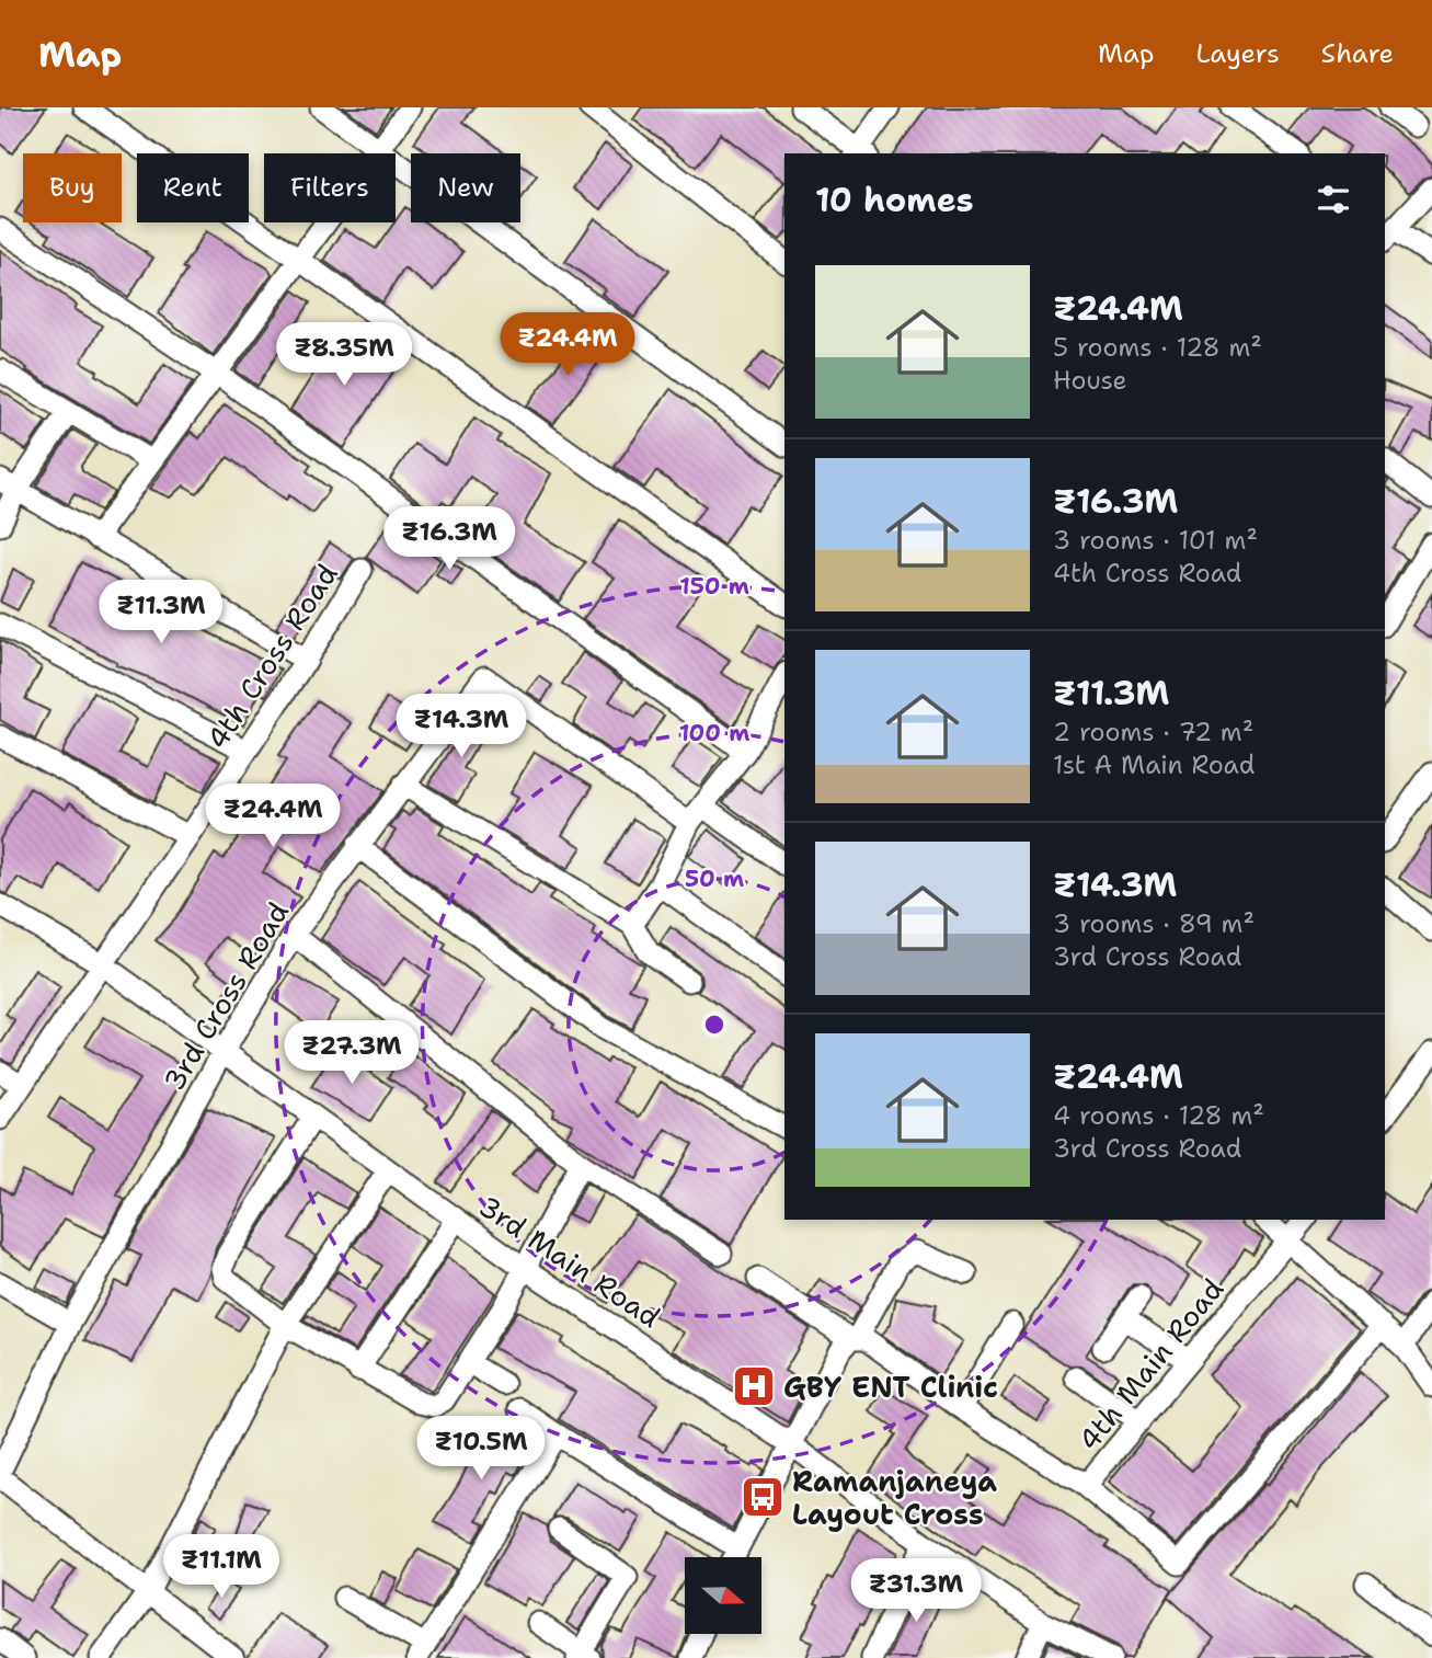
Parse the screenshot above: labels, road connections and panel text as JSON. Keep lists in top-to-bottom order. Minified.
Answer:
{"streets":{"street":["4th Cross Road","3rd Cross Road","3rd Main Road","4th Main Road"]},"crossings":[["4th Cross Road","3rd Main Road"],["3rd Cross Road","3rd Main Road"]],"places":{"hospital":["GBY ENT Clinic"],"bus stop":["Ramanjaneya Layout Cross"]},"north":"right","page":{"header":"Map","nav":["Map","Layers","Share"],"chip":["Buy","Rent","Filters","New"],"heading":"10 homes","list":[{"name":"₹24.4M","note":"5 rooms · 128 m² · House"},{"name":"₹16.3M","note":"3 rooms · 101 m² · 4th Cross Road"},{"name":"₹11.3M","note":"2 rooms · 72 m² · 1st A Main Road"},{"name":"₹14.3M","note":"3 rooms · 89 m² · 3rd Cross Road"},{"name":"₹24.4M","note":"4 rooms · 128 m² · 3rd Cross Road"}],"price":["₹24.4M","₹8.35M","₹16.3M","₹11.3M","₹14.3M","₹24.4M","₹27.3M","₹10.5M","₹11.1M","₹31.3M"]},"rings":["150 m","100 m","50 m"]}
